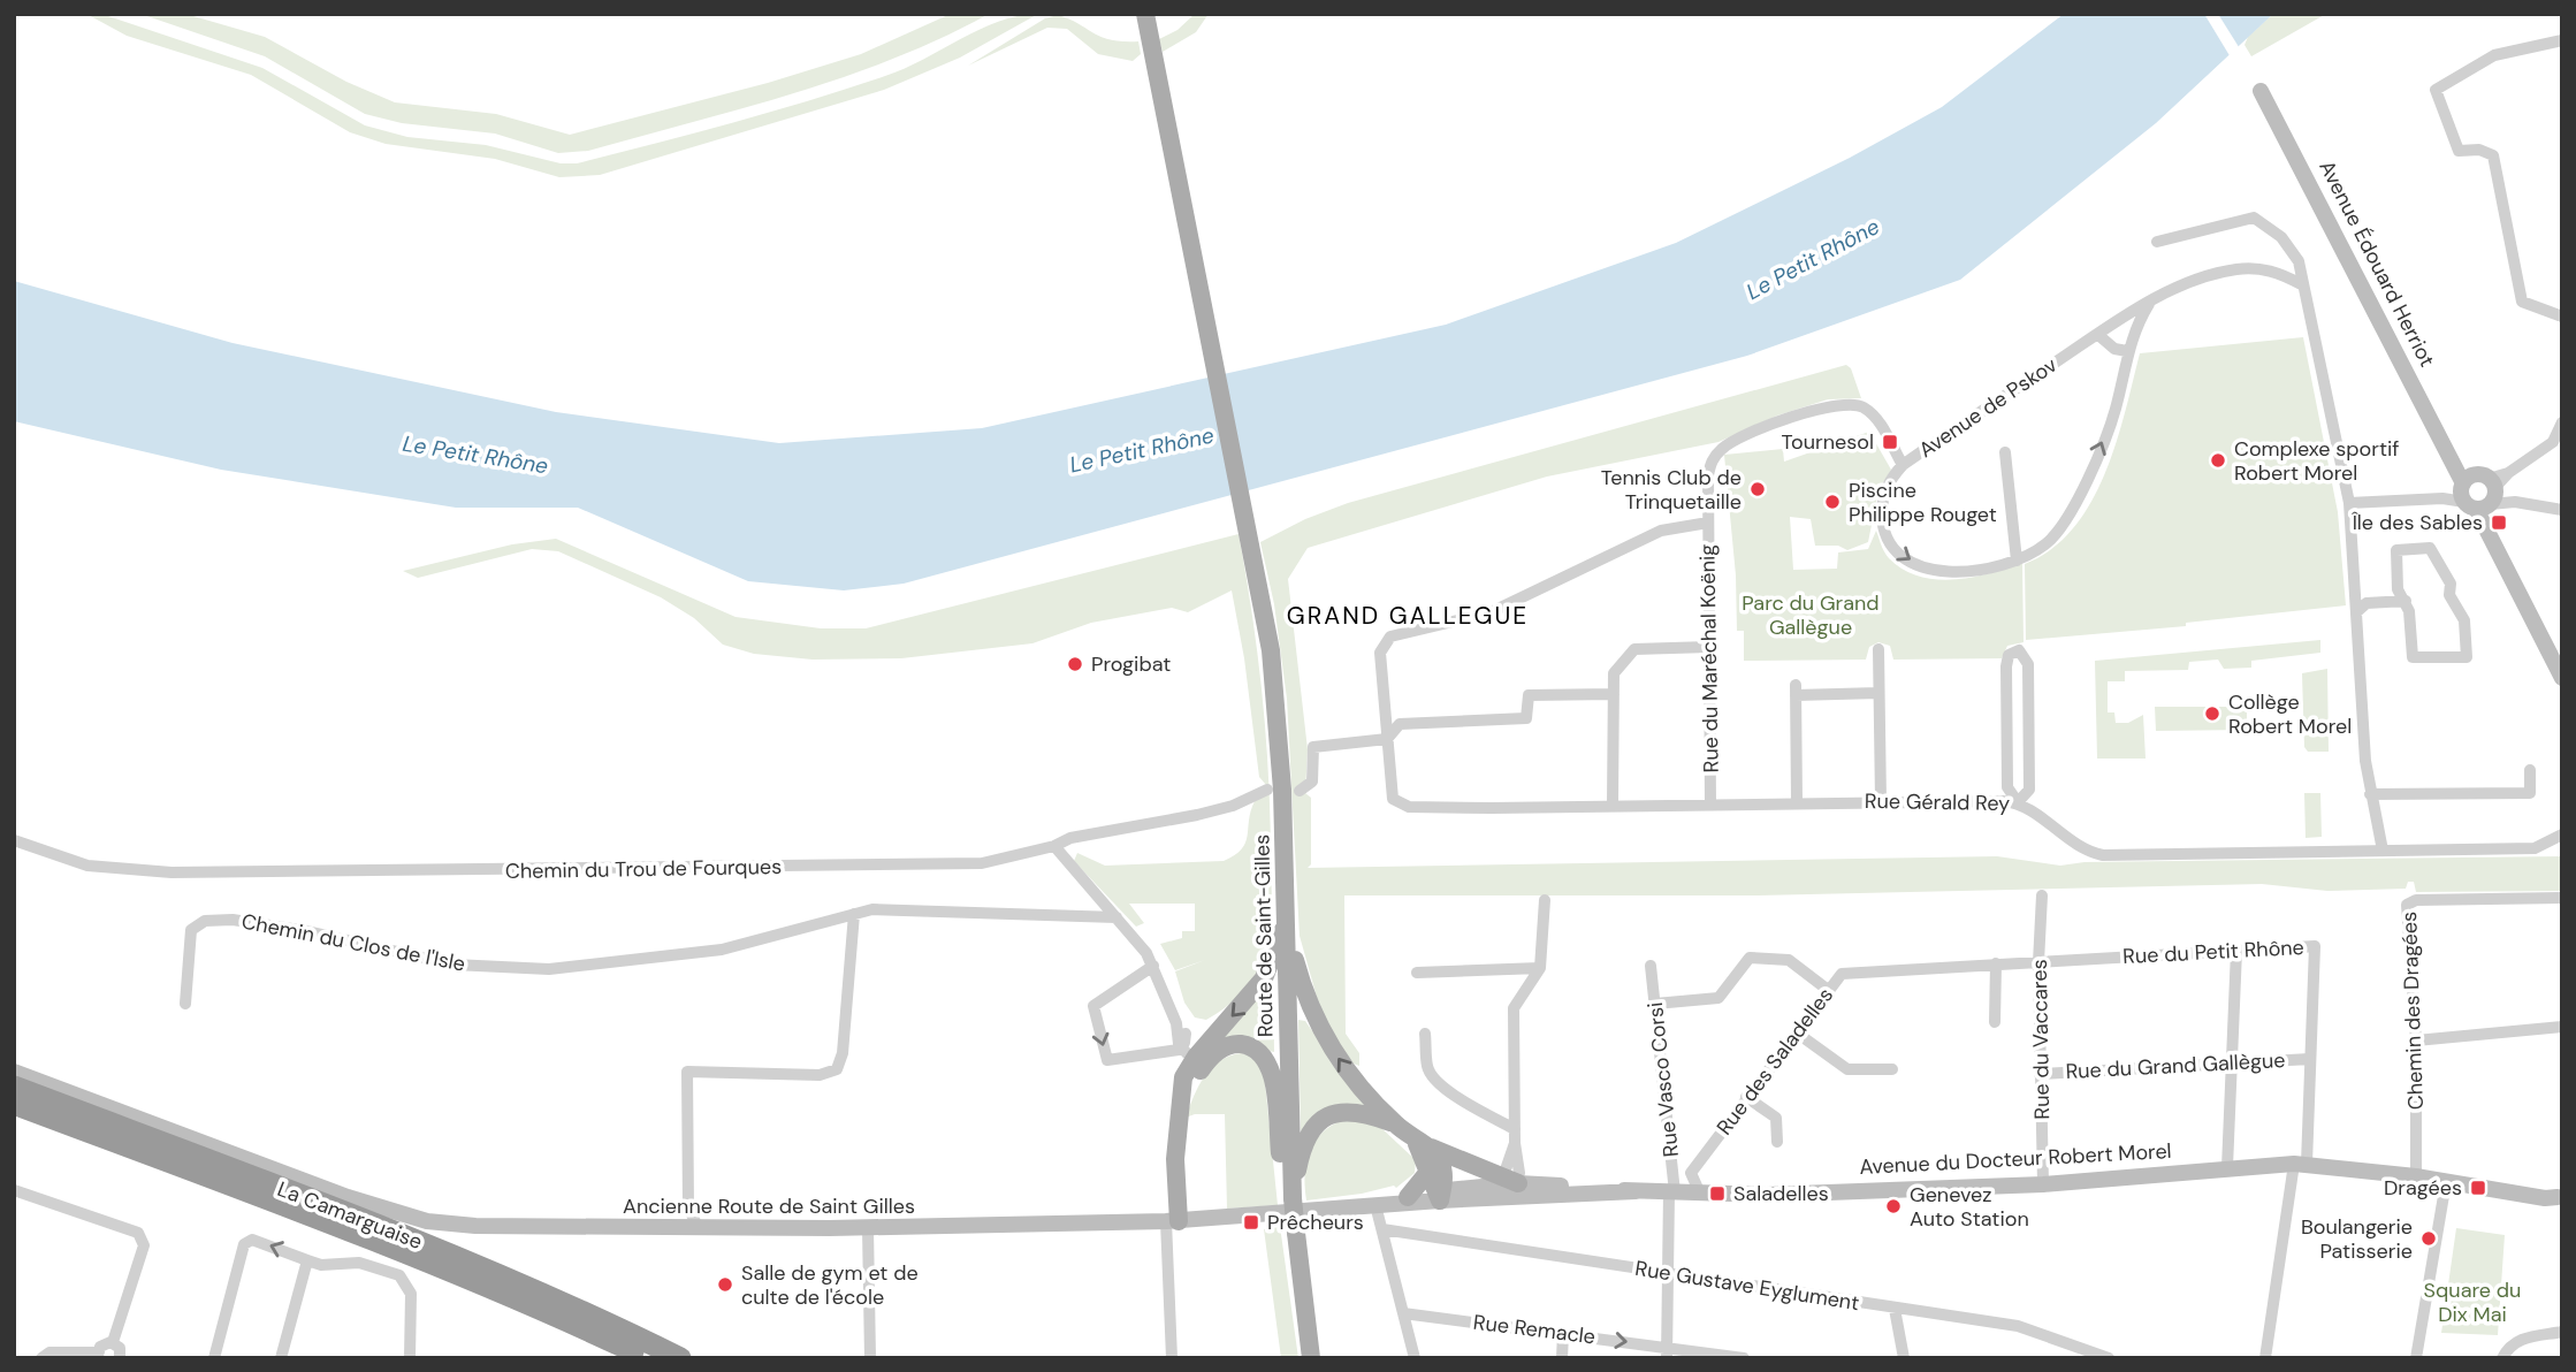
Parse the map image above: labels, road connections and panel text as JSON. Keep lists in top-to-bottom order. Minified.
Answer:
{"streets":{"highway":["La Camarguaise"],"main road":["Route de Saint-Gilles"],"street":["Avenue Édouard Herriot","Avenue de Pskov","Rue du Maréchal Koënig","Rue Gérald Rey","Chemin du Trou de Fourques","Chemin du Clos de l'Isle","Rue du Petit Rhône","Chemin des Dragées","Rue du Vaccares","Rue des Saladelles","Rue du Grand Gallègue","Rue Vasco Corsi","Avenue du Docteur Robert Morel","Ancienne Route de Saint Gilles","Rue Gustave Eyglument","Rue Remacle"]},"crossings":[["Avenue de Pskov","Rue du Maréchal Koënig"],["Rue du Maréchal Koënig","Rue Gérald Rey"],["Rue du Petit Rhône","Rue du Vaccares"],["Rue du Petit Rhône","Rue des Saladelles"],["Rue du Petit Rhône","Rue du Grand Gallègue"],["Rue du Petit Rhône","Avenue du Docteur Robert Morel"],["Chemin des Dragées","Avenue du Docteur Robert Morel"],["Rue du Vaccares","Rue des Saladelles"],["Rue du Vaccares","Rue du Grand Gallègue"],["Rue du Vaccares","Avenue du Docteur Robert Morel"],["Rue Vasco Corsi","Avenue du Docteur Robert Morel"],["Rue Vasco Corsi","Rue Gustave Eyglument"],["Rue Vasco Corsi","Rue Remacle"],["Avenue du Docteur Robert Morel","Ancienne Route de Saint Gilles"]],"districts":["GRAND GALLEGUE"],"water":["Le Petit Rhône"],"parks":["Parc du Grand Gallègue","Square du Dix Mai"],"places":{"transit":["Tournesol","Île des Sables","Dragées","Saladelles","Prêcheurs"],"other":["Complexe sportif Robert Morel","Tennis Club de Trinquetaille","Piscine Philippe Rouget","Progibat","Collège Robert Morel","Genevez Auto Station","Boulangerie Patisserie","Salle de gym et de culte de l'école"]}}
